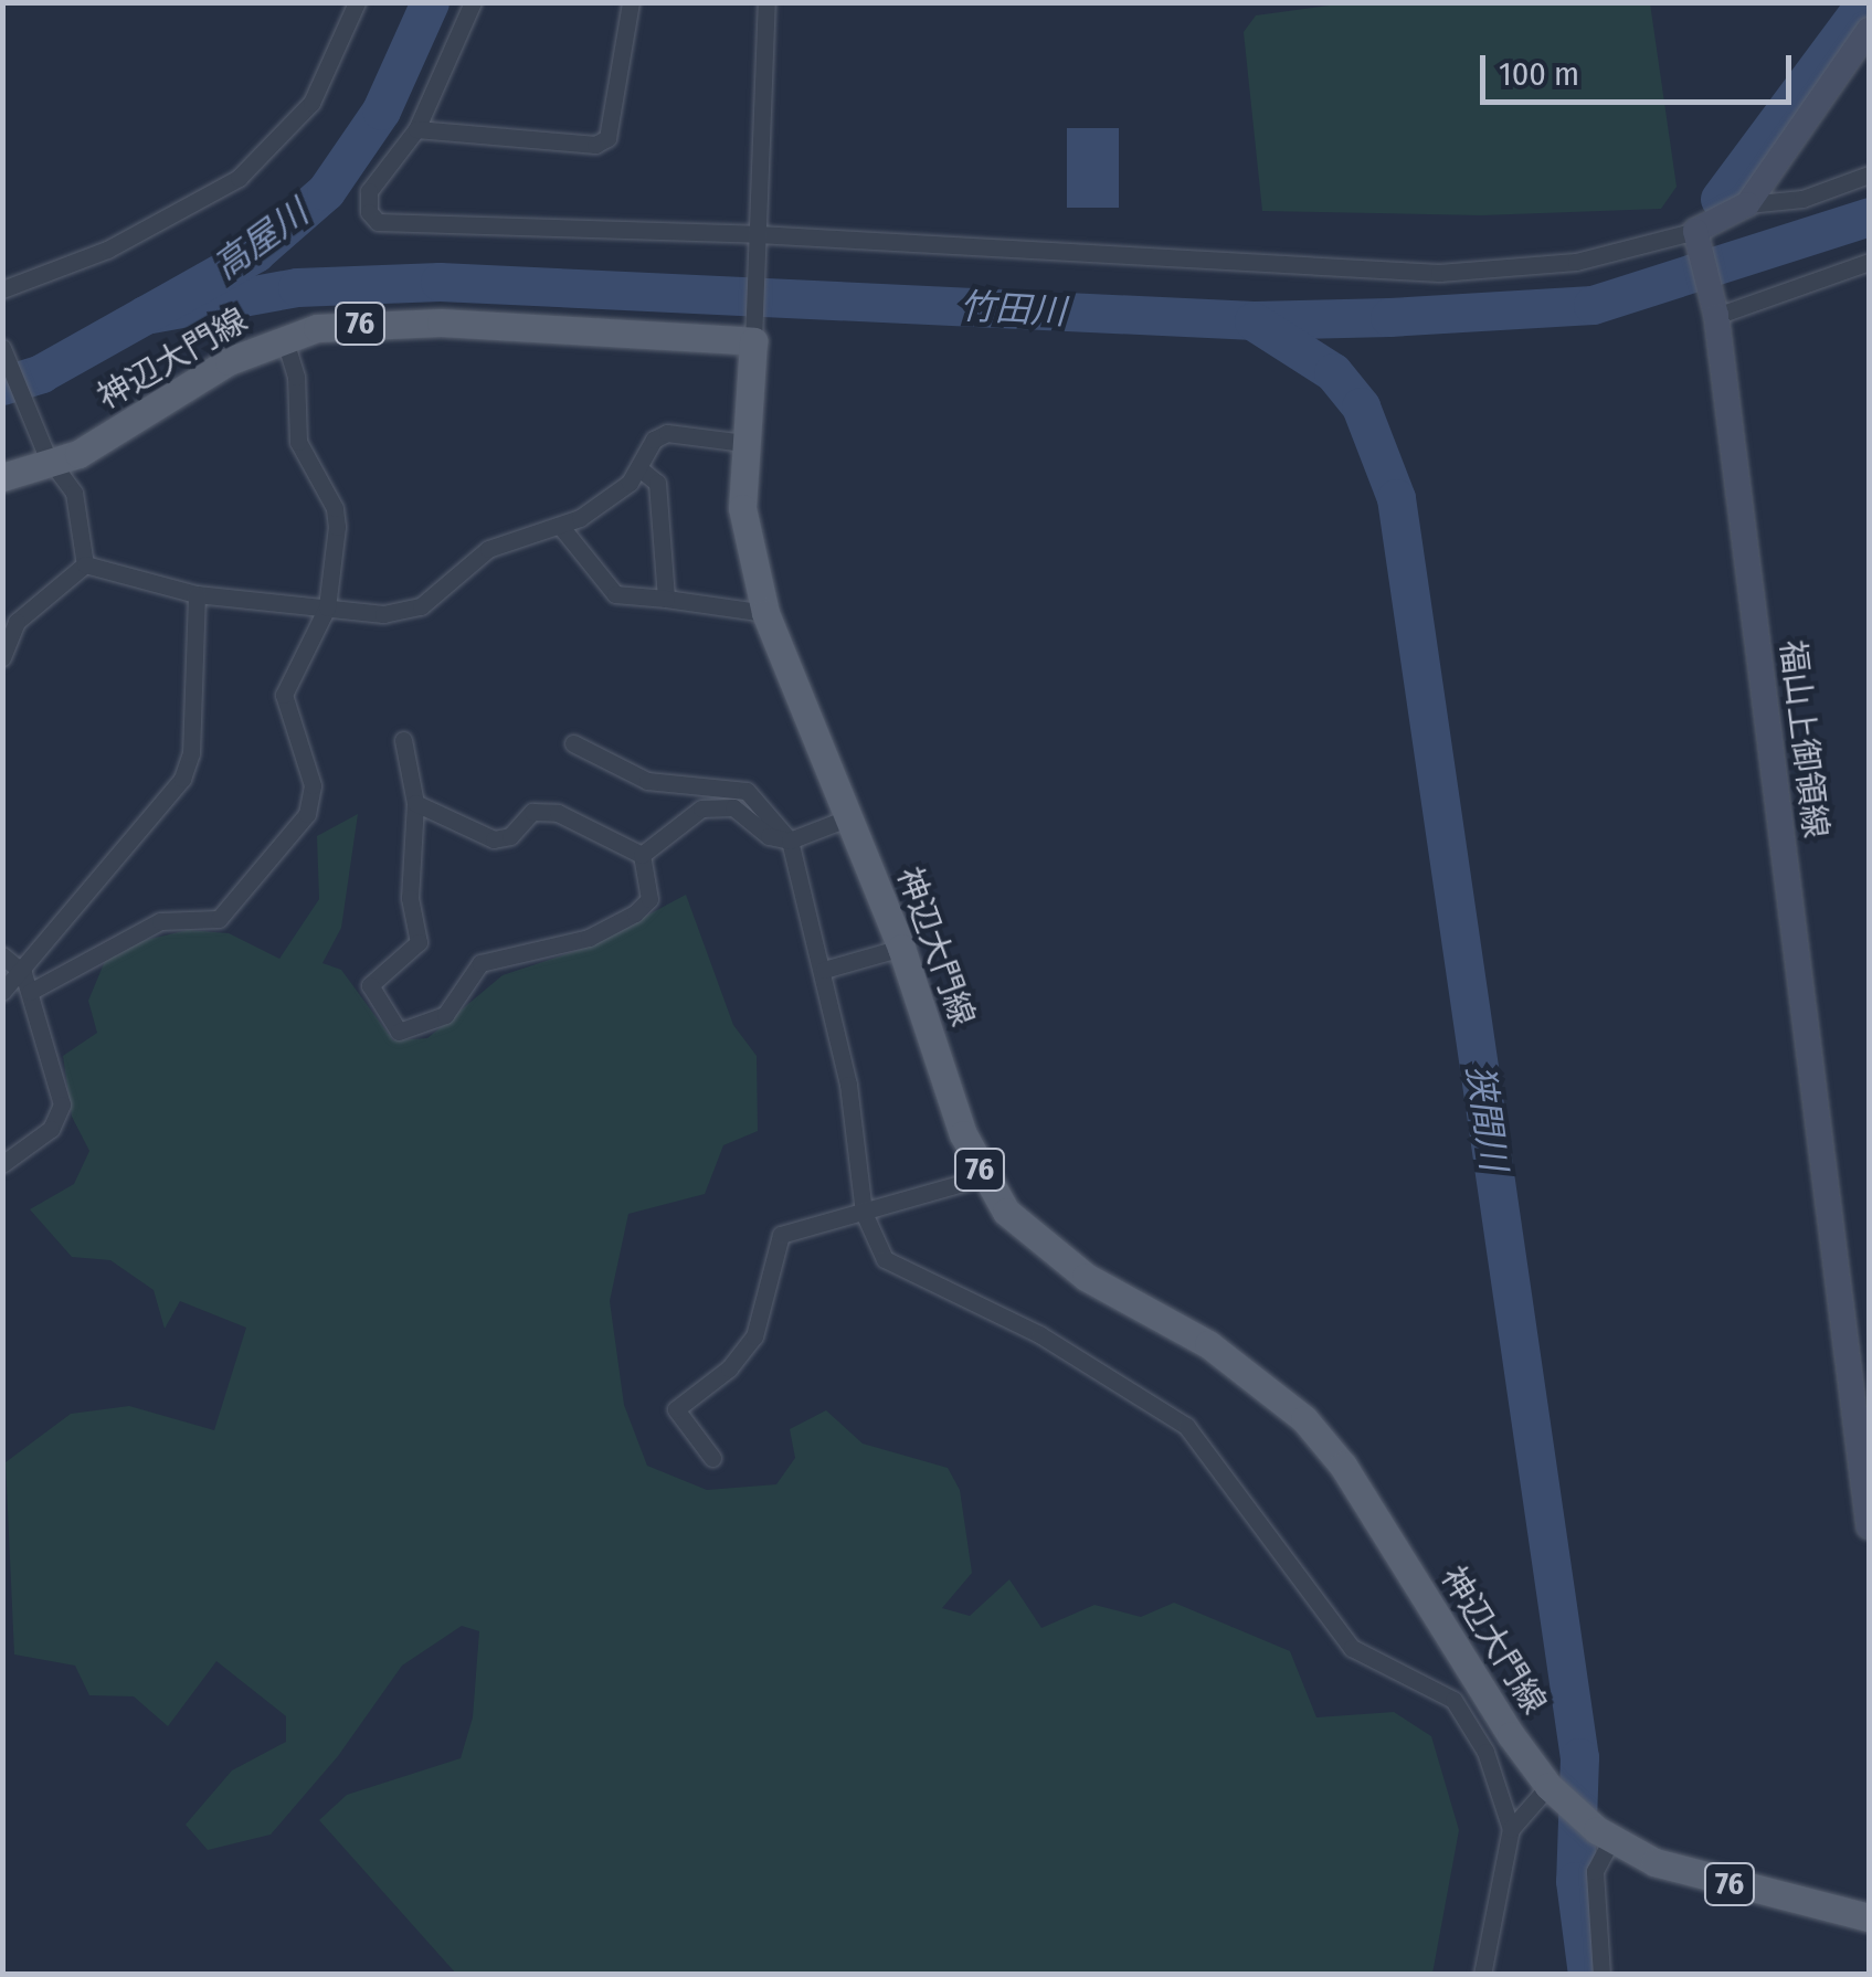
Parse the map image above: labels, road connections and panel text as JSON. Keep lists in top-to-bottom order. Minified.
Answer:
{"streets":{"main road":["76","神辺大門線","福山上御領線"]},"water":["高屋川","竹田川","狭間川"],"scale_bar":"100 m"}
